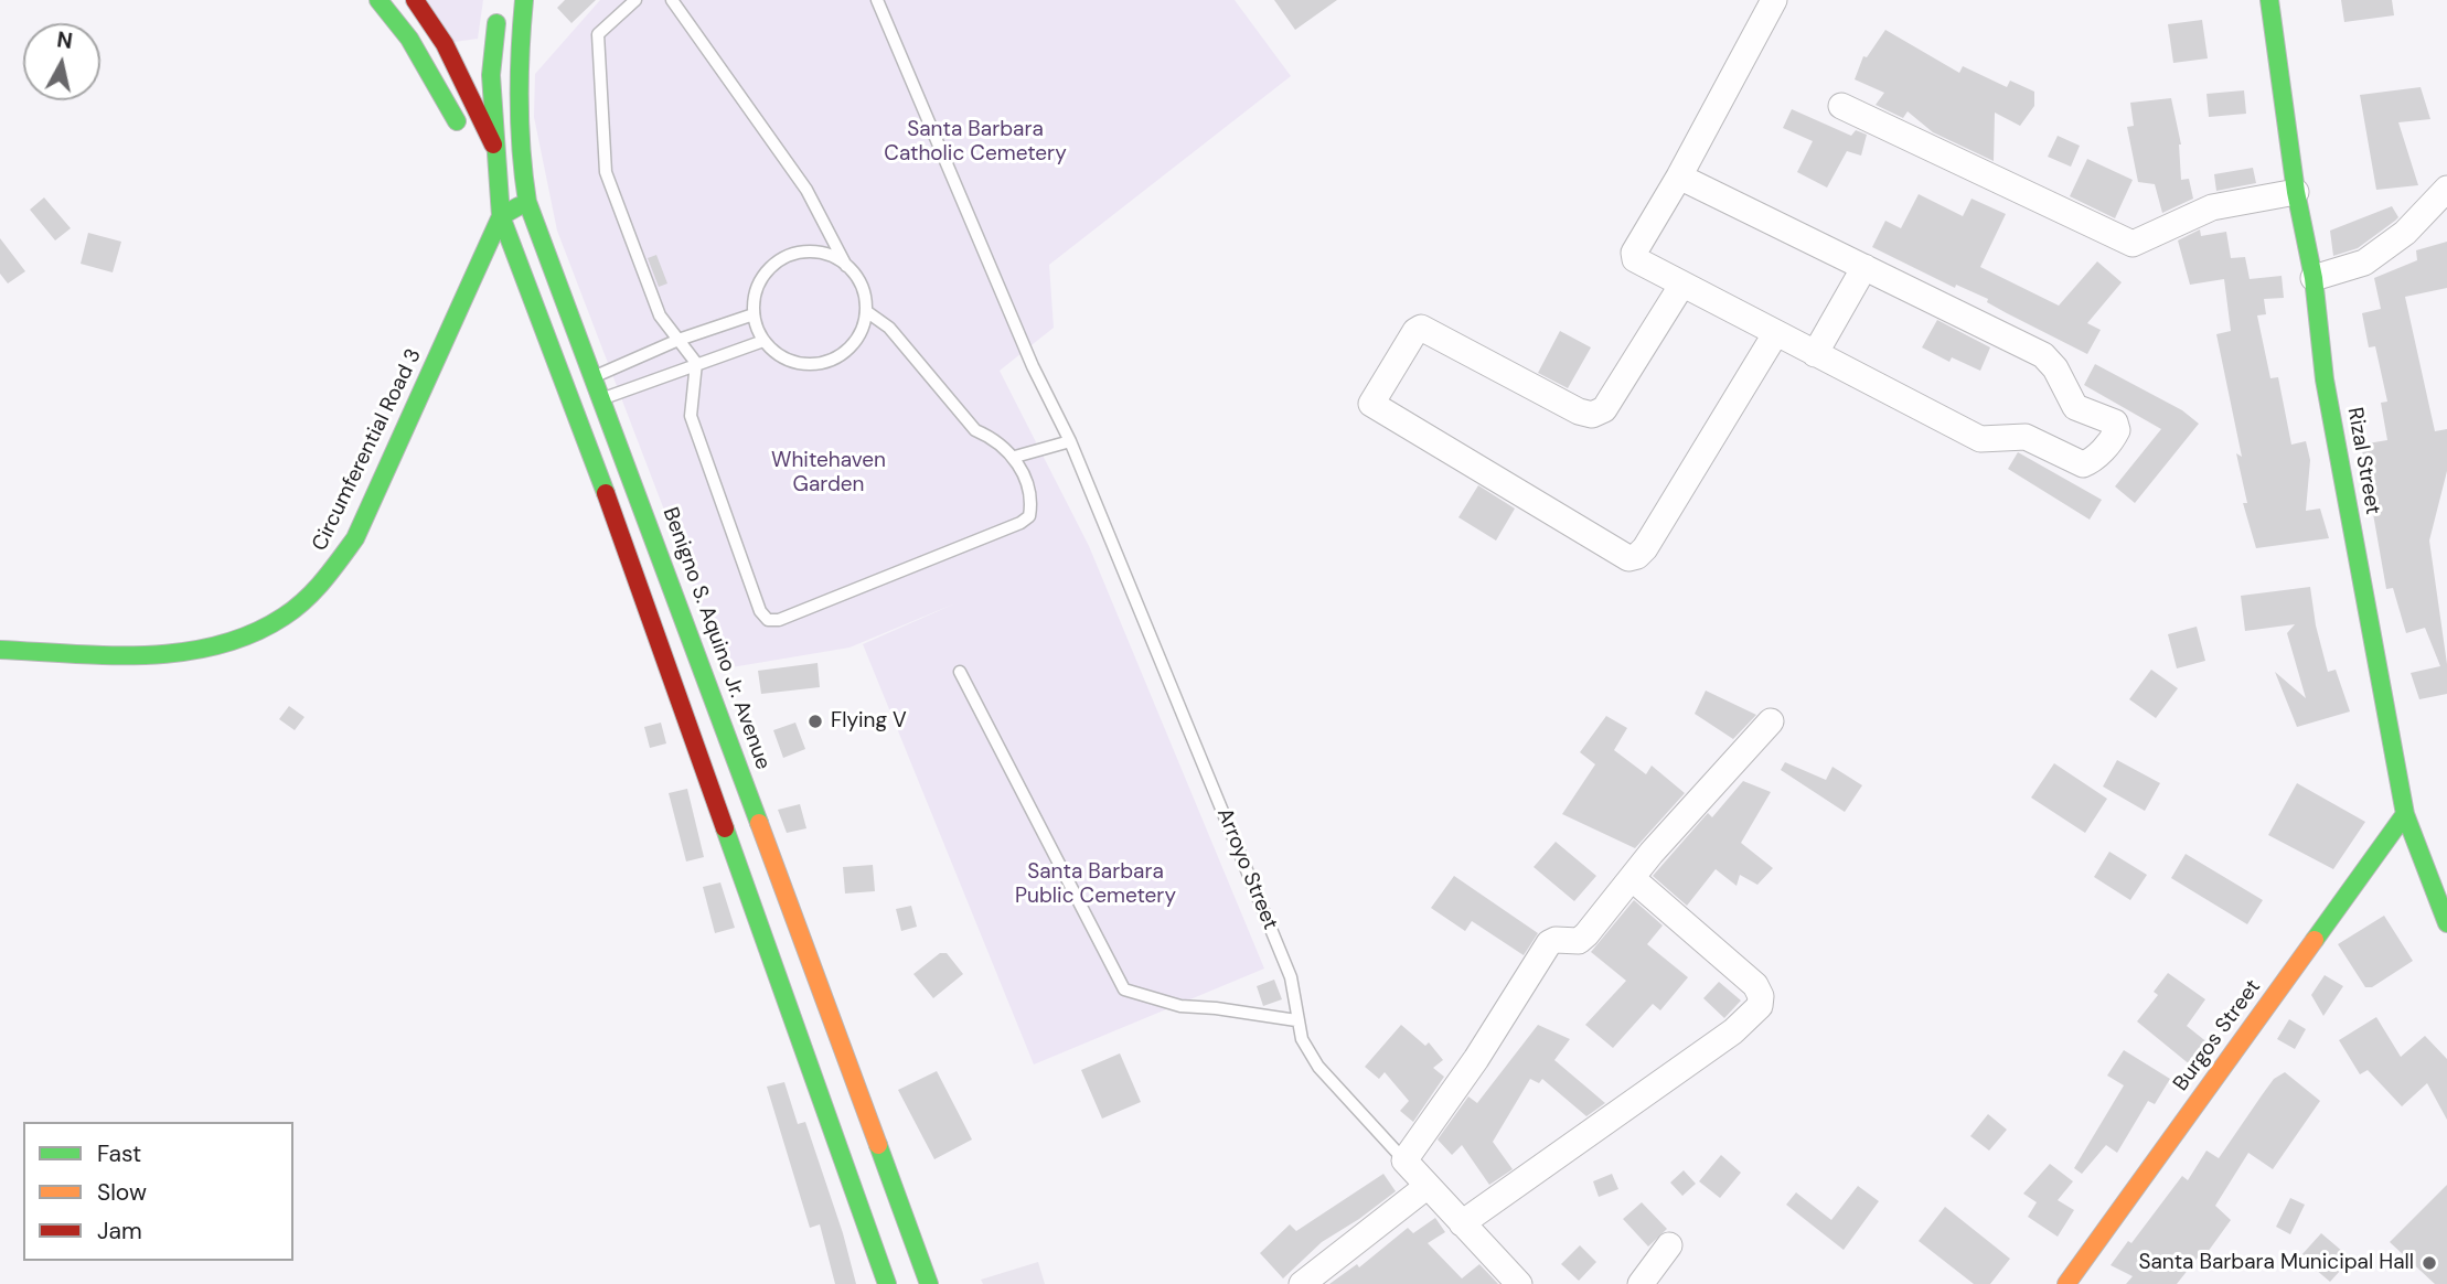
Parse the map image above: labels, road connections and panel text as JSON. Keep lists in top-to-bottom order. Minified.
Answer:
{"streets":{"main road":["Circumferential Road 3","Rizal Street","Benigno S. Aquino Jr. Avenue","Burgos Street"],"street":["Arroyo Street"]},"crossings":[["Rizal Street","Burgos Street"]],"parks":["Santa Barbara Catholic Cemetery","Whitehaven Garden","Santa Barbara Public Cemetery"],"places":["Flying V","Santa Barbara Municipal Hall"],"legend":["Fast","Slow","Jam"],"north":"top"}
